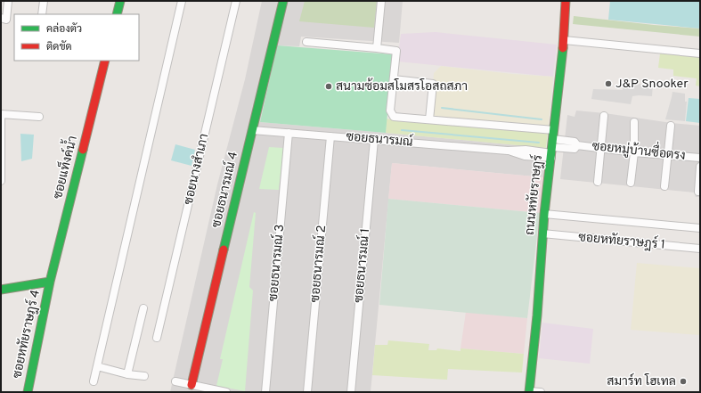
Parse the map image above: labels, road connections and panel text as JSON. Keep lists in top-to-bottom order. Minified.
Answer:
{"streets":{"street":["ซอยธนารมณ์","ซอยหมู่บ้านซื่อตรง","ซอยแท็งค์น้ำ","ซอยนางสำเภา","ซอยธนารมณ์ 4","ถนนหทัยราษฎร์","ซอยหทัยราษฎร์ 1","ซอยธนารมณ์ 3","ซอยธนารมณ์ 2","ซอยธนารมณ์ 1","ซอยหทัยราษฎร์ 4"]},"crossings":[["ซอยธนารมณ์","ซอยหมู่บ้านซื่อตรง"],["ซอยธนารมณ์","ซอยธนารมณ์ 4"],["ซอยธนารมณ์","ถนนหทัยราษฎร์"],["ซอยธนารมณ์","ซอยธนารมณ์ 3"],["ซอยธนารมณ์","ซอยธนารมณ์ 2"],["ซอยธนารมณ์","ซอยธนารมณ์ 1"],["ซอยหมู่บ้านซื่อตรง","ถนนหทัยราษฎร์"],["ซอยแท็งค์น้ำ","ซอยหทัยราษฎร์ 4"],["ถนนหทัยราษฎร์","ซอยหทัยราษฎร์ 1"]],"places":["J&P Snooker","สนามซ้อมสโมสรโอสถสภา","สมาร์ท โฮเทล"],"legend":["คล่องตัว","ติดขัด"]}
